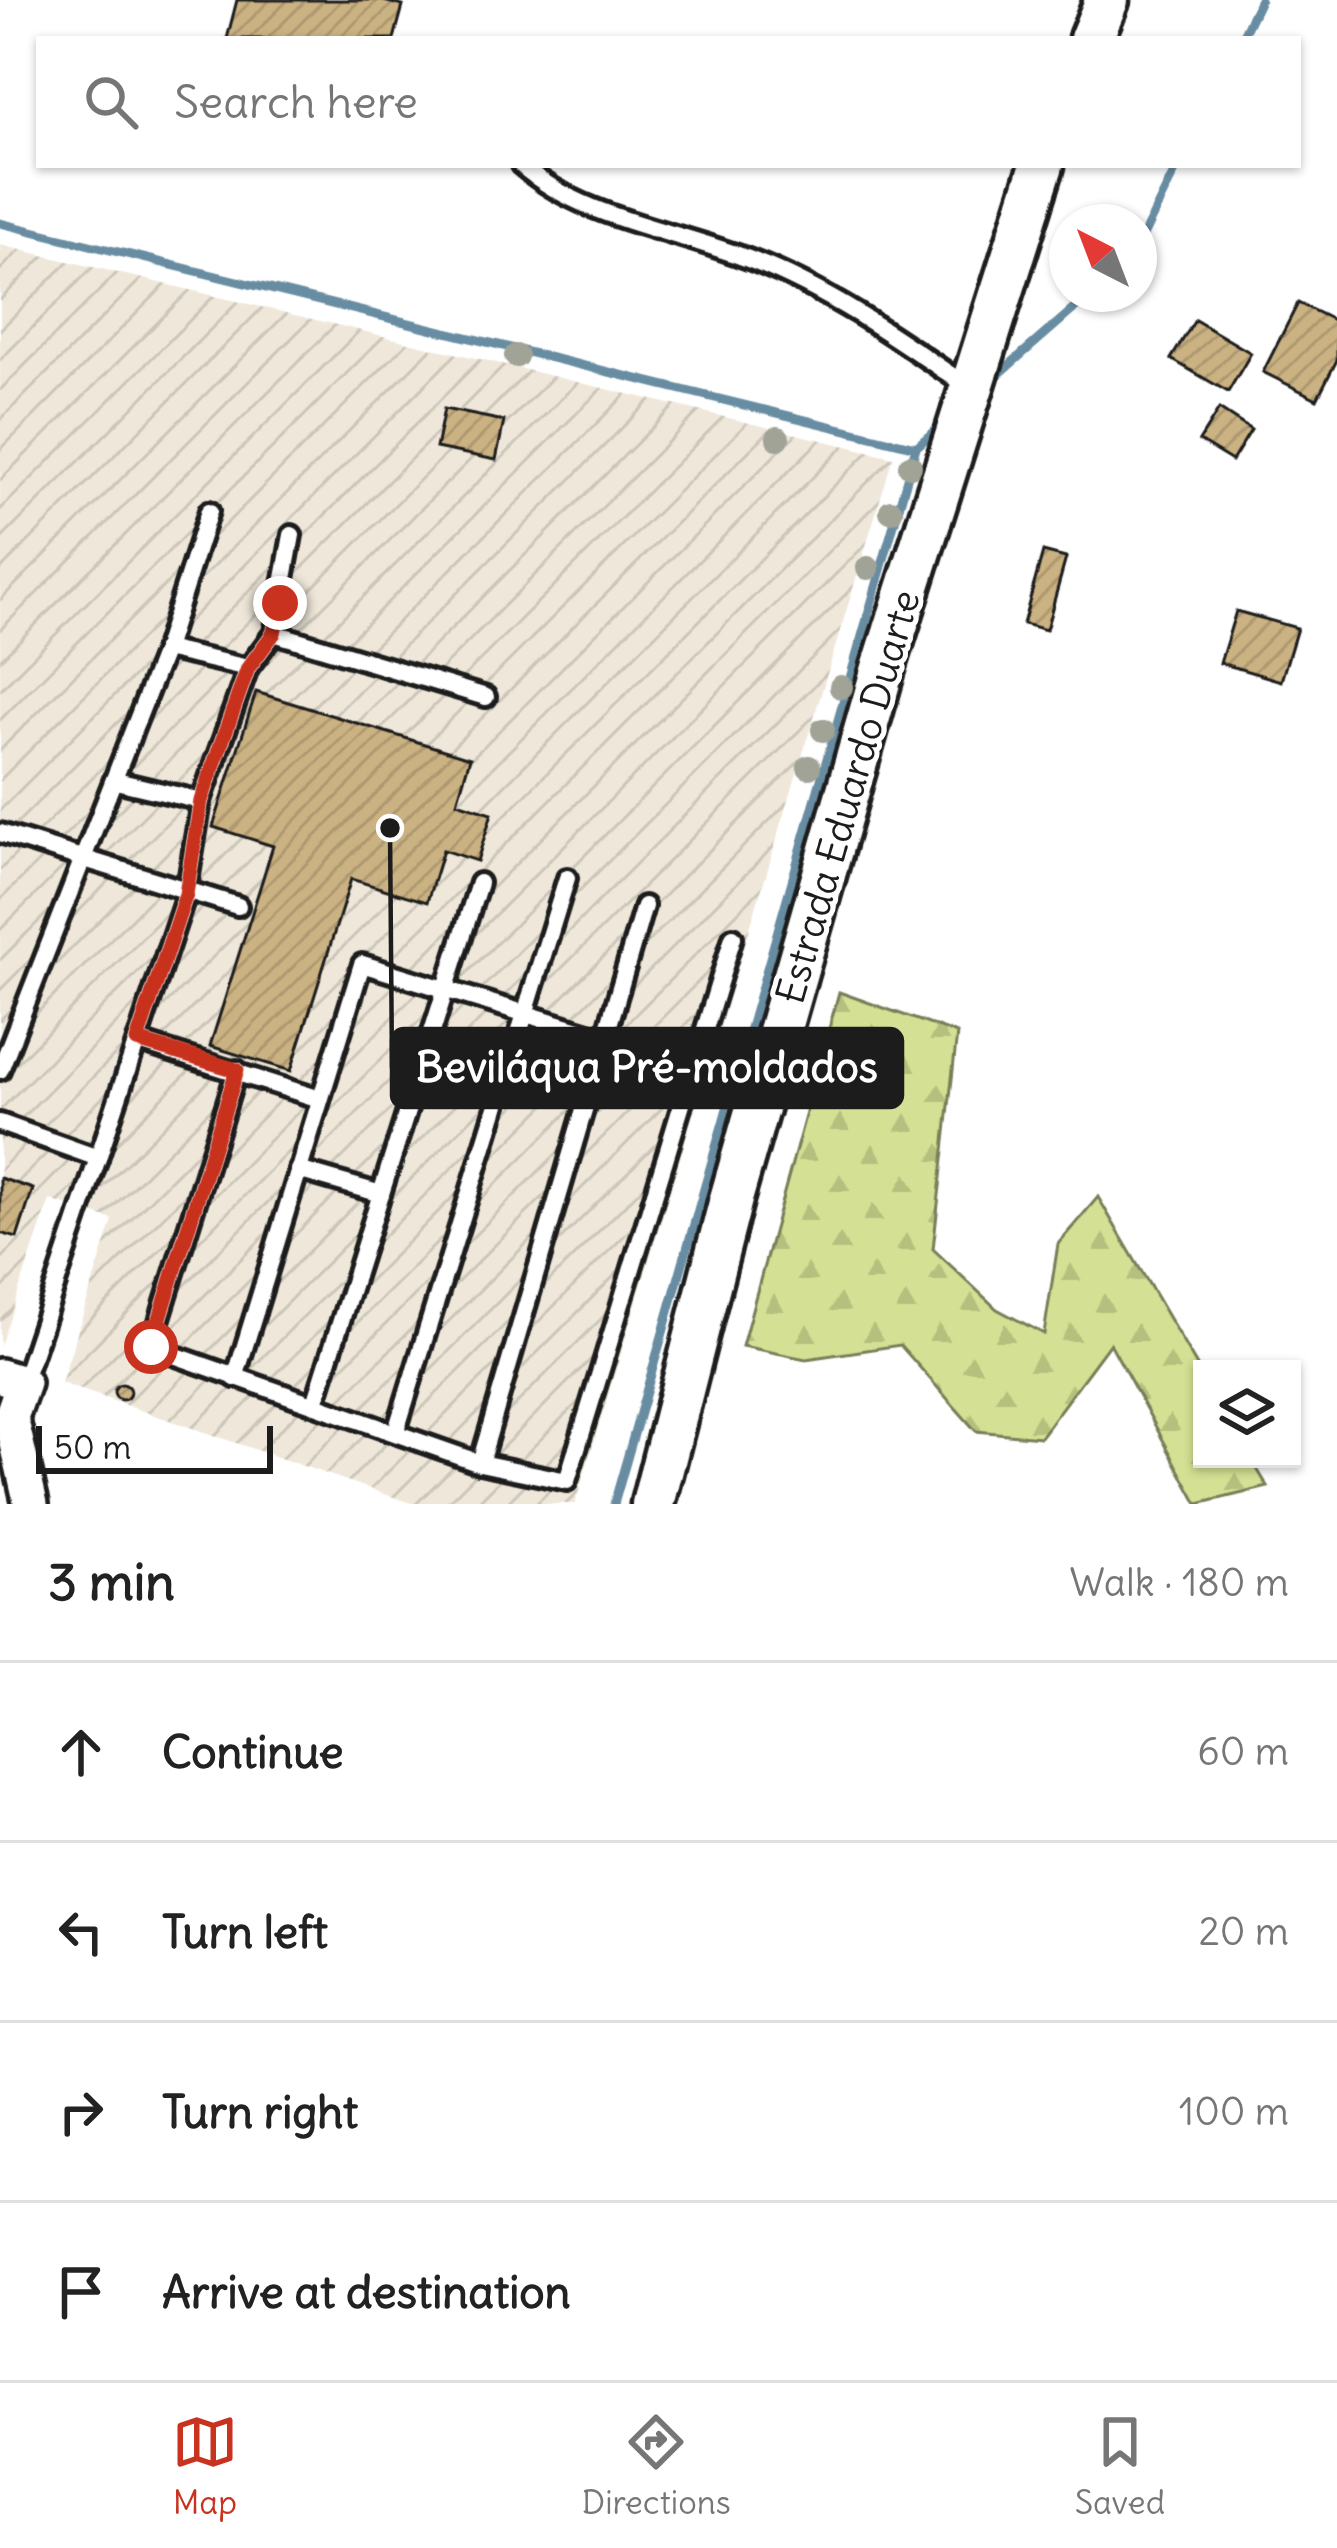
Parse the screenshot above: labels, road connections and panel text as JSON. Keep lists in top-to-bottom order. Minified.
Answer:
{"streets":{"street":["Estrada Eduardo Duarte"]},"places":["Beviláqua Pré-moldados"],"scale_bar":"50 m","north":"top left","page":{"search":"Search here","scale":"50 m","heading":["3 min","Walk · 180 m"],"list":[["Continue","60 m"],["Turn left","20 m"],["Turn right","100 m"],"Arrive at destination"],"nav":["Map","Directions","Saved"]}}
